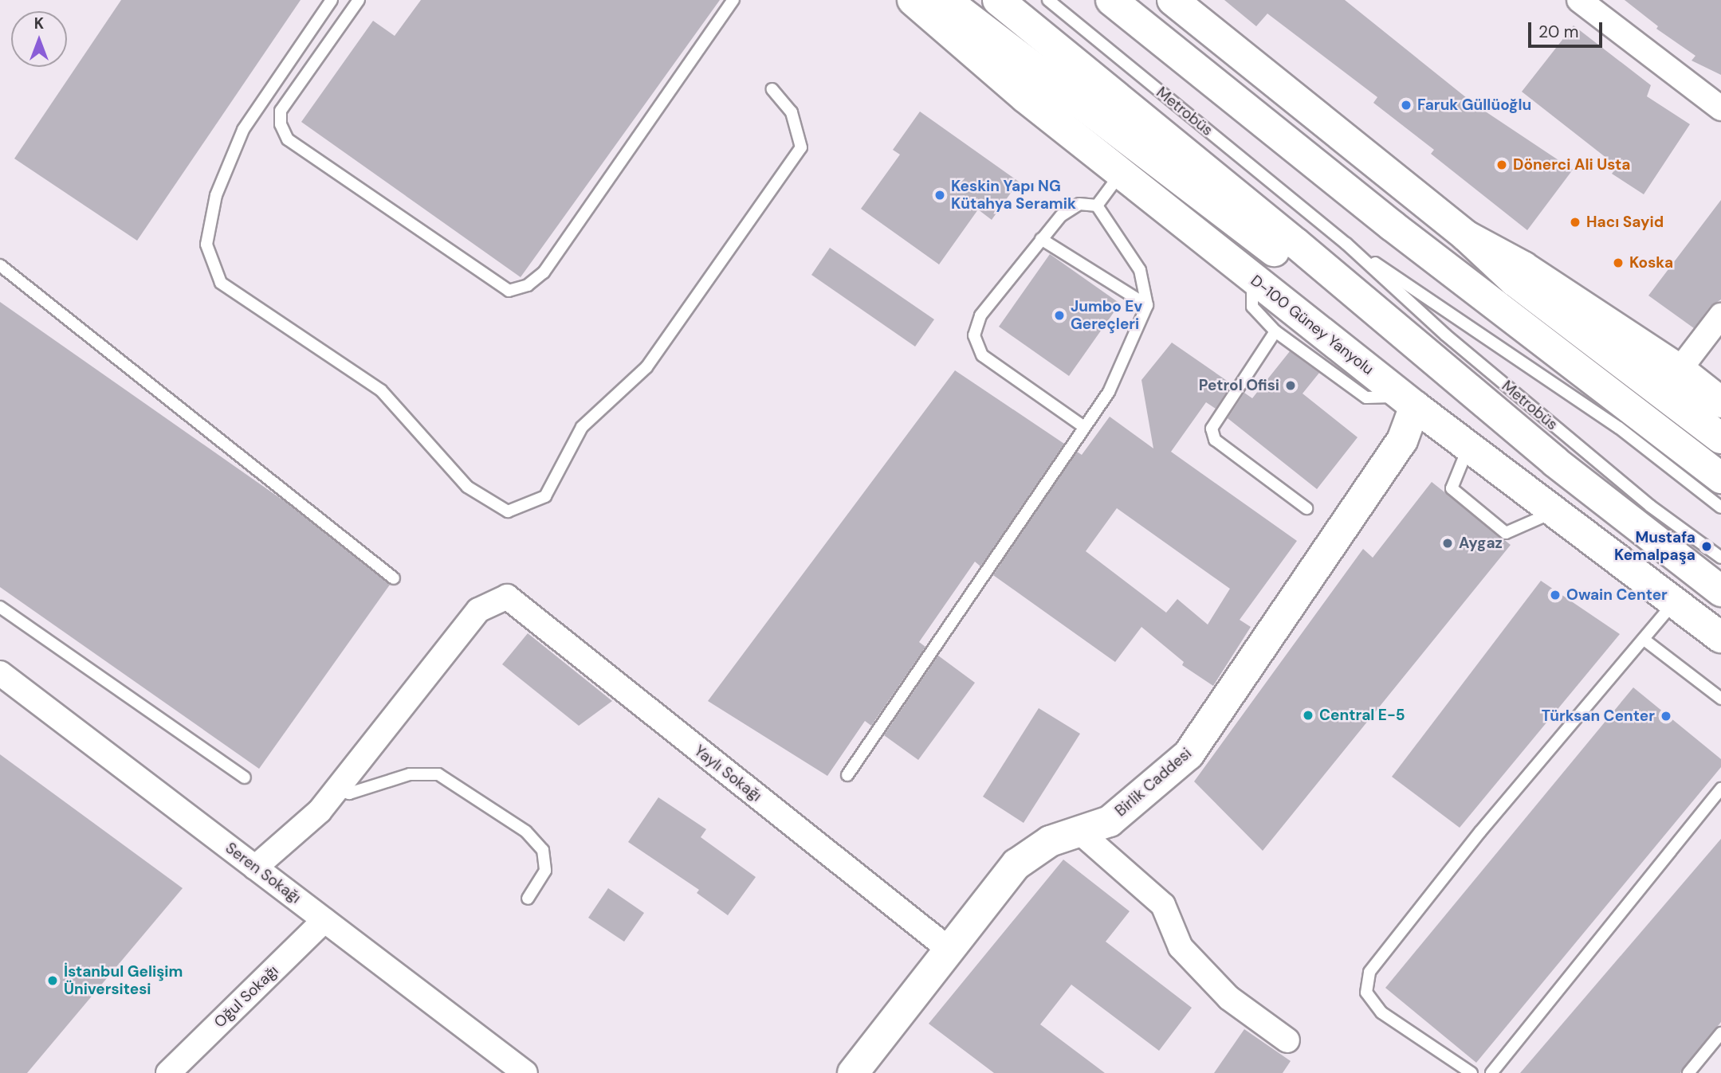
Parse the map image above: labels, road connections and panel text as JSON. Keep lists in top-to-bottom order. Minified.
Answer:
{"streets":{"main road":["D-100 Güney Yanyolu","Birlik Caddesi"],"street":["Yaylı Sokağı","Seren Sokağı","Oğul Sokağı"],"lane":["Metrobüs"]},"crossings":[["D-100 Güney Yanyolu","Birlik Caddesi"],["Yaylı Sokağı","Birlik Caddesi"],["Seren Sokağı","Oğul Sokağı"]],"places":["Faruk Güllüoğlu","Dönerci Ali Usta","Keskin Yapı NG Kütahya Seramik","Hacı Sayid","Koska","Jumbo Ev Gereçleri","Petrol Ofisi","Aygaz","Mustafa Kemalpaşa","Owain Center","Central E-5","Türksan Center","İstanbul Gelişim Üniversitesi"],"scale_bar":"20 m","north":"top"}
